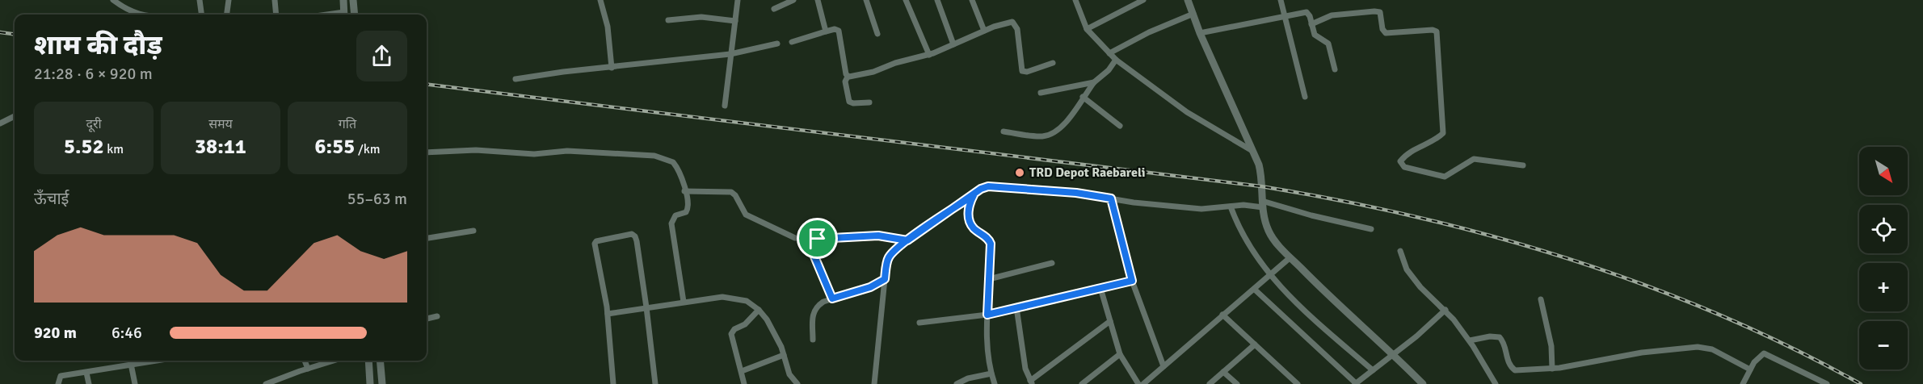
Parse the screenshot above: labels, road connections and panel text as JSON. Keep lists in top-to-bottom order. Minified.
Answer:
{"places":["TRD Depot Raebareli"],"north":"bottom right","page":{"heading":["शाम की दौड़","21:28 · 6 × 920 m"],"stats":[["दूरी","5.52 km"],["समय","38:11"],["गति","6:55 /km"]],"map_buttons":["+","−"],"chart":["ऊँचाई","55–63 m"],"list":[{"name":"920 m","note":"6:46"}]}}
